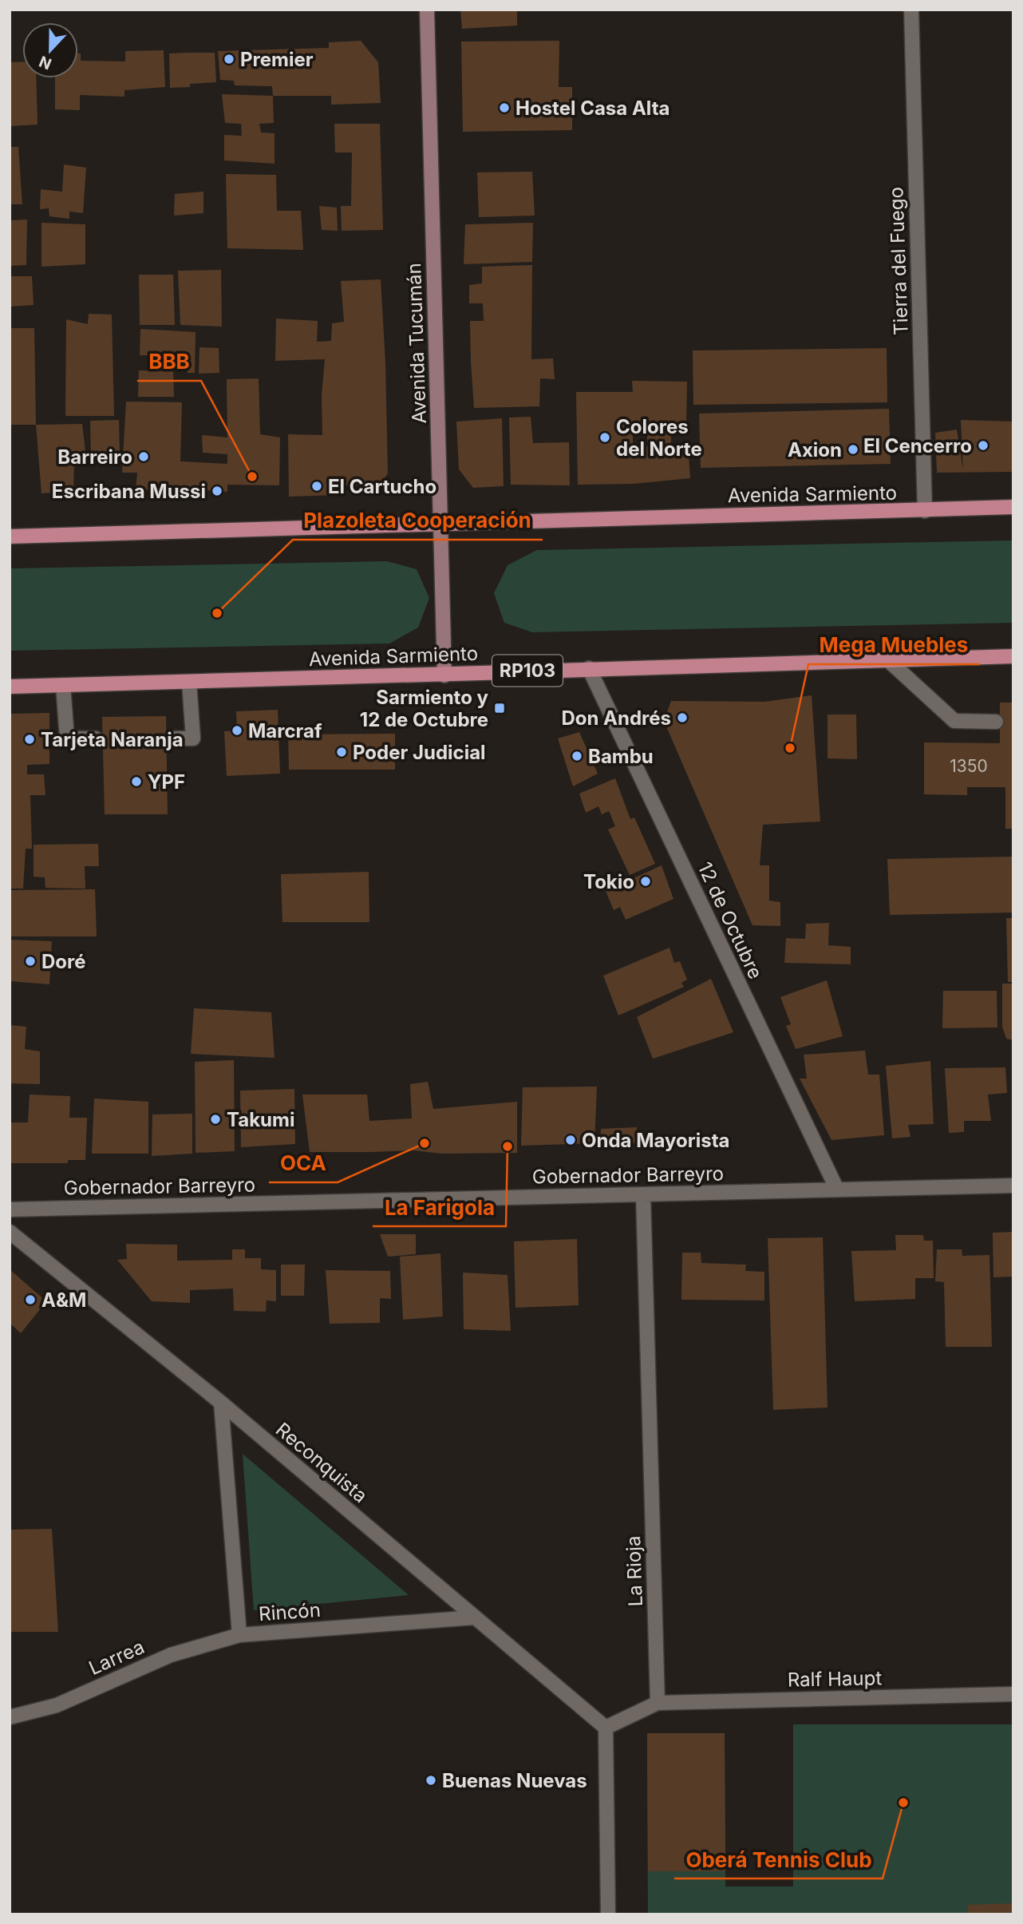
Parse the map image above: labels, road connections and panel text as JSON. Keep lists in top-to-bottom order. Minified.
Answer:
{"streets":{"main road":["Avenida Tucumán","Avenida Sarmiento","RP103"],"street":["Tierra del Fuego","12 de Octubre","Gobernador Barreyro","Reconquista","La Rioja","Rincón","Larrea","Ralf Haupt"]},"crossings":[["Tierra del Fuego","Avenida Sarmiento"],["Avenida Tucumán","Avenida Sarmiento"],["Avenida Sarmiento","12 de Octubre"],["12 de Octubre","Gobernador Barreyro"],["Gobernador Barreyro","La Rioja"],["Reconquista","Rincón"],["La Rioja","Ralf Haupt"],["Rincón","Larrea"]],"places":{"other":["Premier","Hostel Casa Alta","Colores del Norte","El Cencerro","Axion","Barreiro","BBB","El Cartucho","Escribana Mussi","Plazoleta Cooperación","Don Andrés","Marcraf","Tarjeta Naranja","Mega Muebles","Poder Judicial","Bambu","YPF","Tokio","Doré","Takumi","Onda Mayorista","OCA","La Farigola","A&M","Buenas Nuevas","Oberá Tennis Club"],"transit":["Sarmiento y 12 de Octubre"]},"house_numbers":["1350"],"north":"bottom"}
